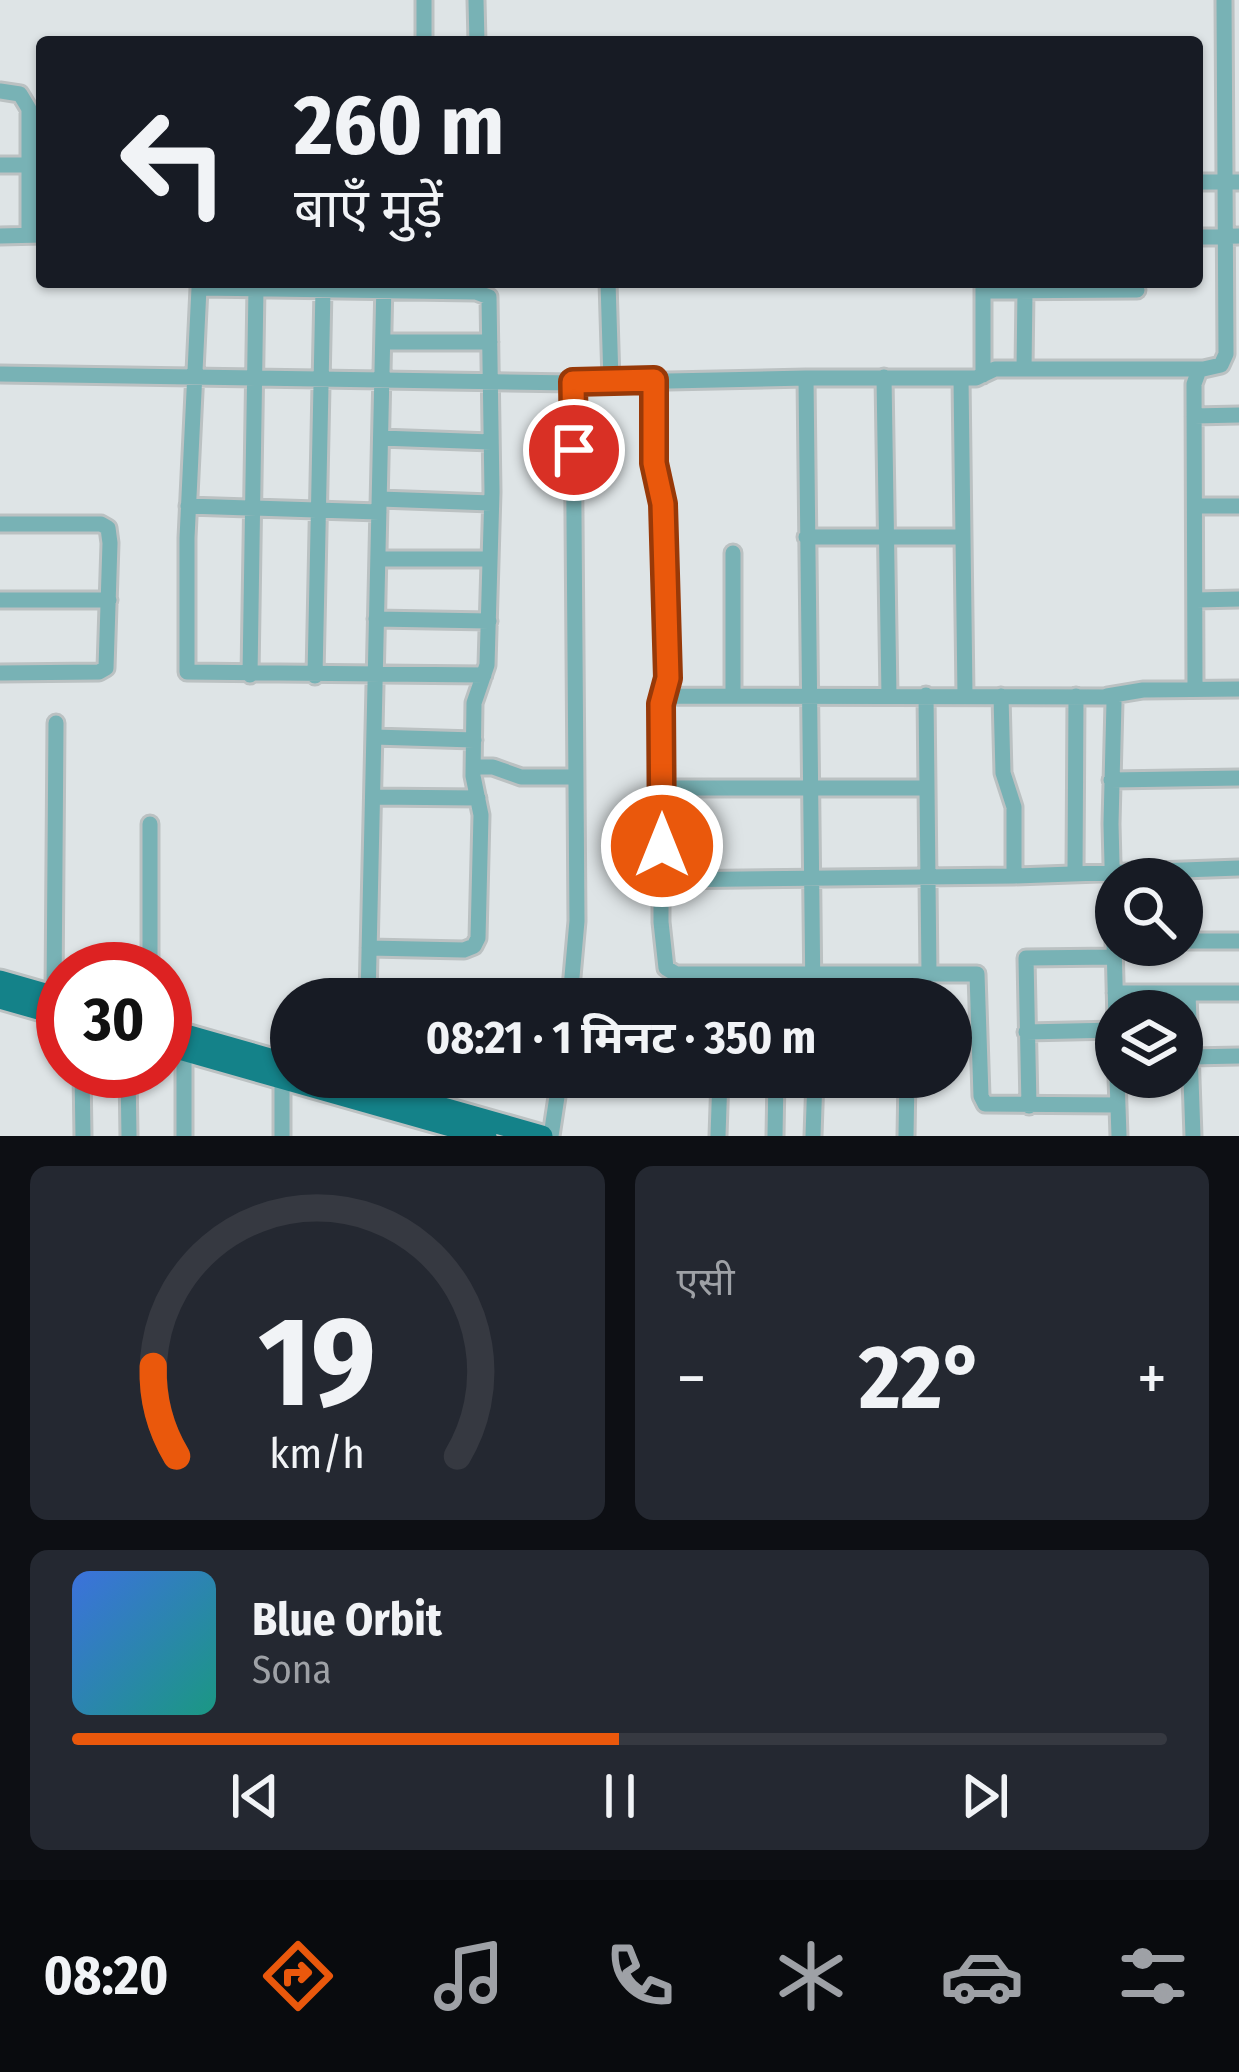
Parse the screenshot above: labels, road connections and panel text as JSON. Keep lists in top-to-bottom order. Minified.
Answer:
{"page":{"turn":["260 m","बाएँ मुड़ें"],"limit":"30","trip":"08:21 · 1 मिनट · 350 m","tile":"एसी","heat":["−","22°","+"],"song":["Blue Orbit","Sona"],"tabs":"08:20","gauge":["19","km/h"]}}
